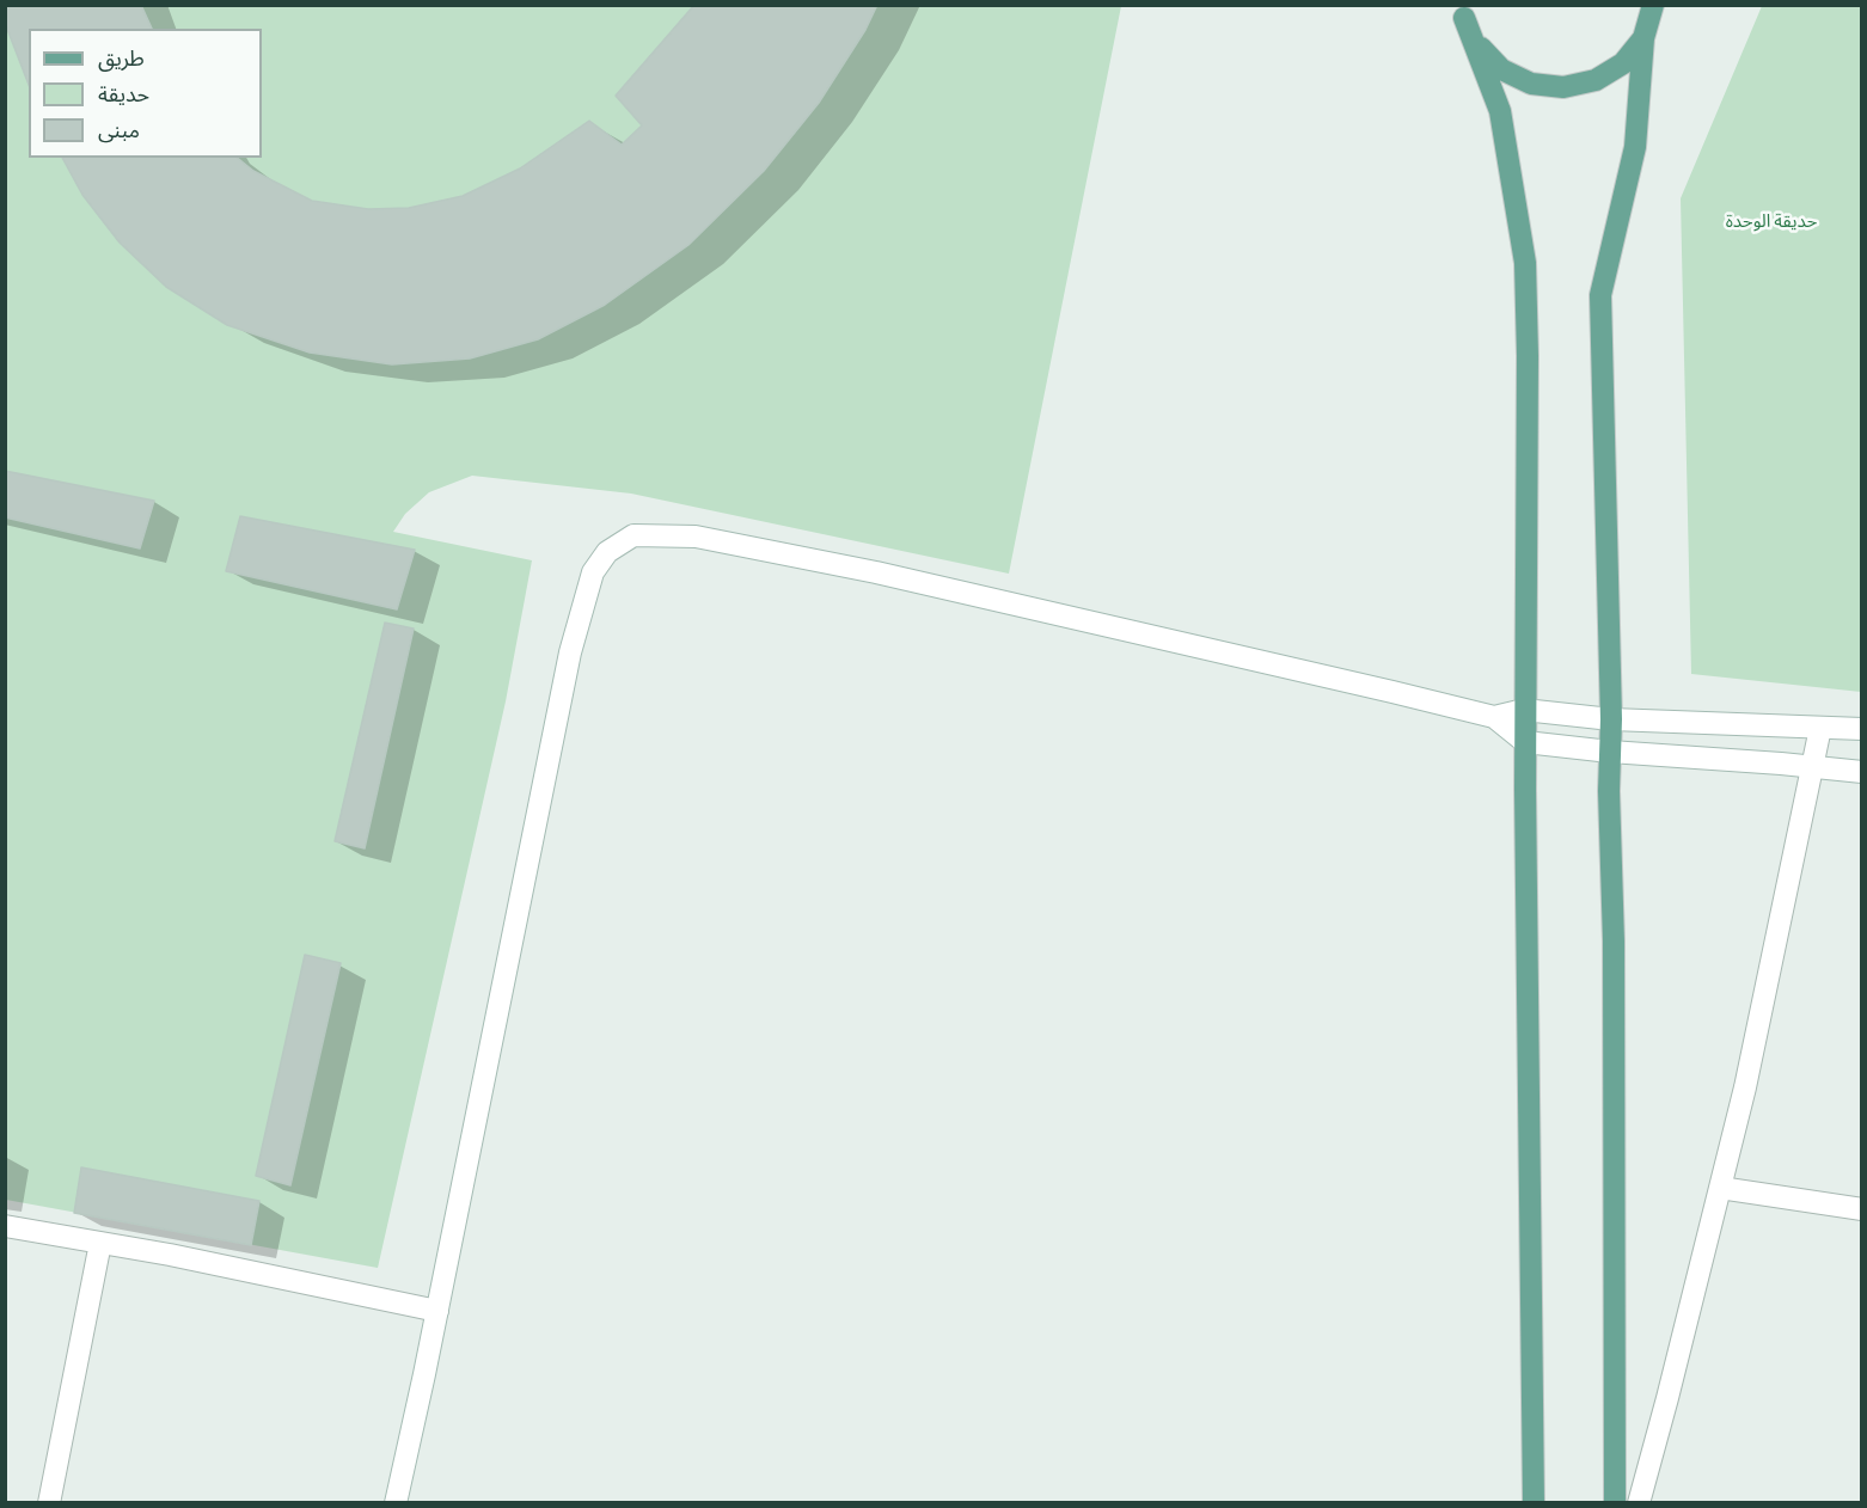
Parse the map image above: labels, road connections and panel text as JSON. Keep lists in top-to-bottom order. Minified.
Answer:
{"parks":["حديقة الوحدة"],"legend":["طريق","حديقة","مبنى"]}
